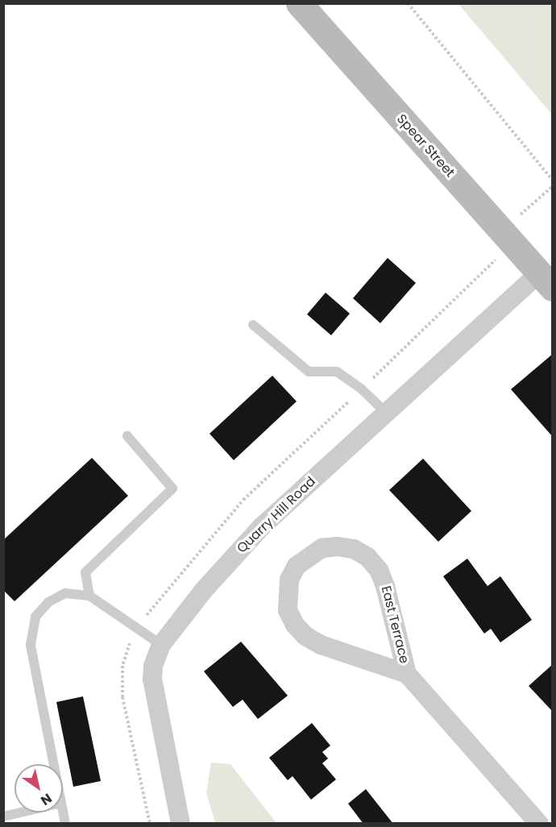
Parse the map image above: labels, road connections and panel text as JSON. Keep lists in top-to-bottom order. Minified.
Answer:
{"streets":{"main road":["Spear Street"],"street":["Quarry Hill Road","East Terrace"]},"crossings":[["Spear Street","Quarry Hill Road"]],"north":"bottom right"}
